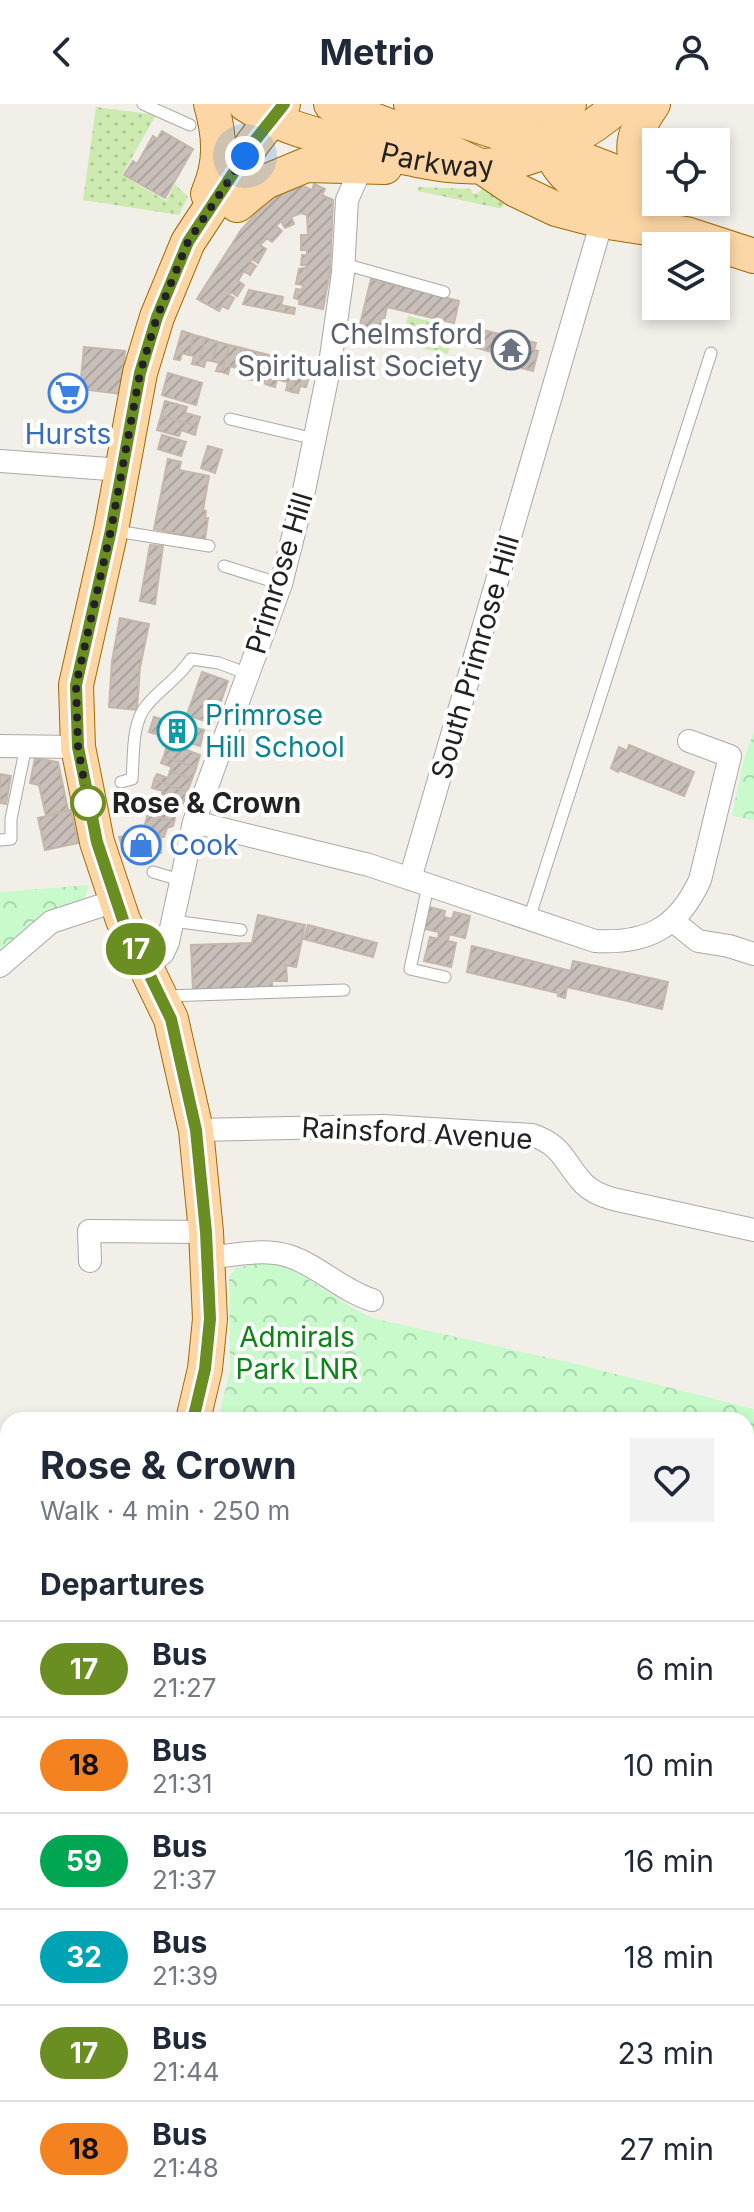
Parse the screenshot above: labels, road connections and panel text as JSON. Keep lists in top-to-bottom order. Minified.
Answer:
{"streets":{"main road":["Parkway"],"street":["Primrose Hill","South Primrose Hill","Rainsford Avenue"]},"parks":["Admirals Park LNR"],"places":{"temple":["Chelmsford Spiritualist Society"],"supermarket":["Hursts"],"building":["Primrose Hill School"],"other":["Rose & Crown"],"shop":["Cook"]},"lines":["bus line 17"],"page":{"header":"Metrio","on_map":"17","heading":[["Rose & Crown","Walk · 4 min · 250 m"],"Departures"],"list":[{"mark":"17","name":"Bus","note":"21:27","value":"6 min"},{"mark":"18","name":"Bus","note":"21:31","value":"10 min"},{"mark":"59","name":"Bus","note":"21:37","value":"16 min"},{"mark":"32","name":"Bus","note":"21:39","value":"18 min"},{"mark":"17","name":"Bus","note":"21:44","value":"23 min"},{"mark":"18","name":"Bus","note":"21:48","value":"27 min"}]}}
